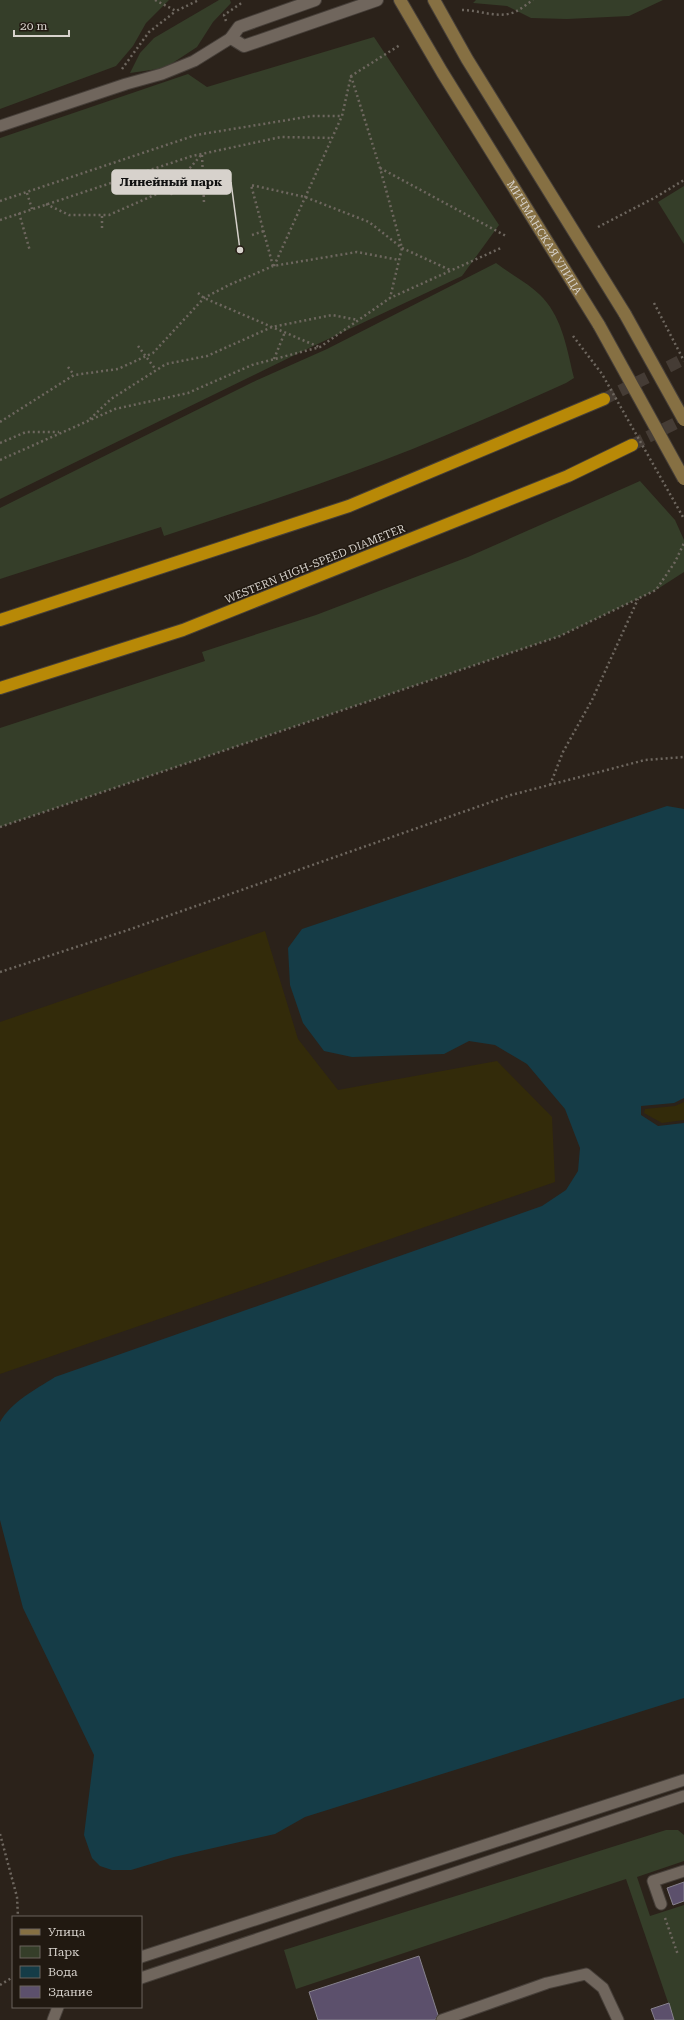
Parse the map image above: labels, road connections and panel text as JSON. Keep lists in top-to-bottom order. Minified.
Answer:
{"streets":{"highway":["WESTERN HIGH-SPEED DIAMETER"],"main road":["МИЧМАНСКАЯ УЛИЦА"]},"places":["Линейный парк"],"legend":["Улица","Парк","Вода","Здание"],"scale_bar":"20 m"}
